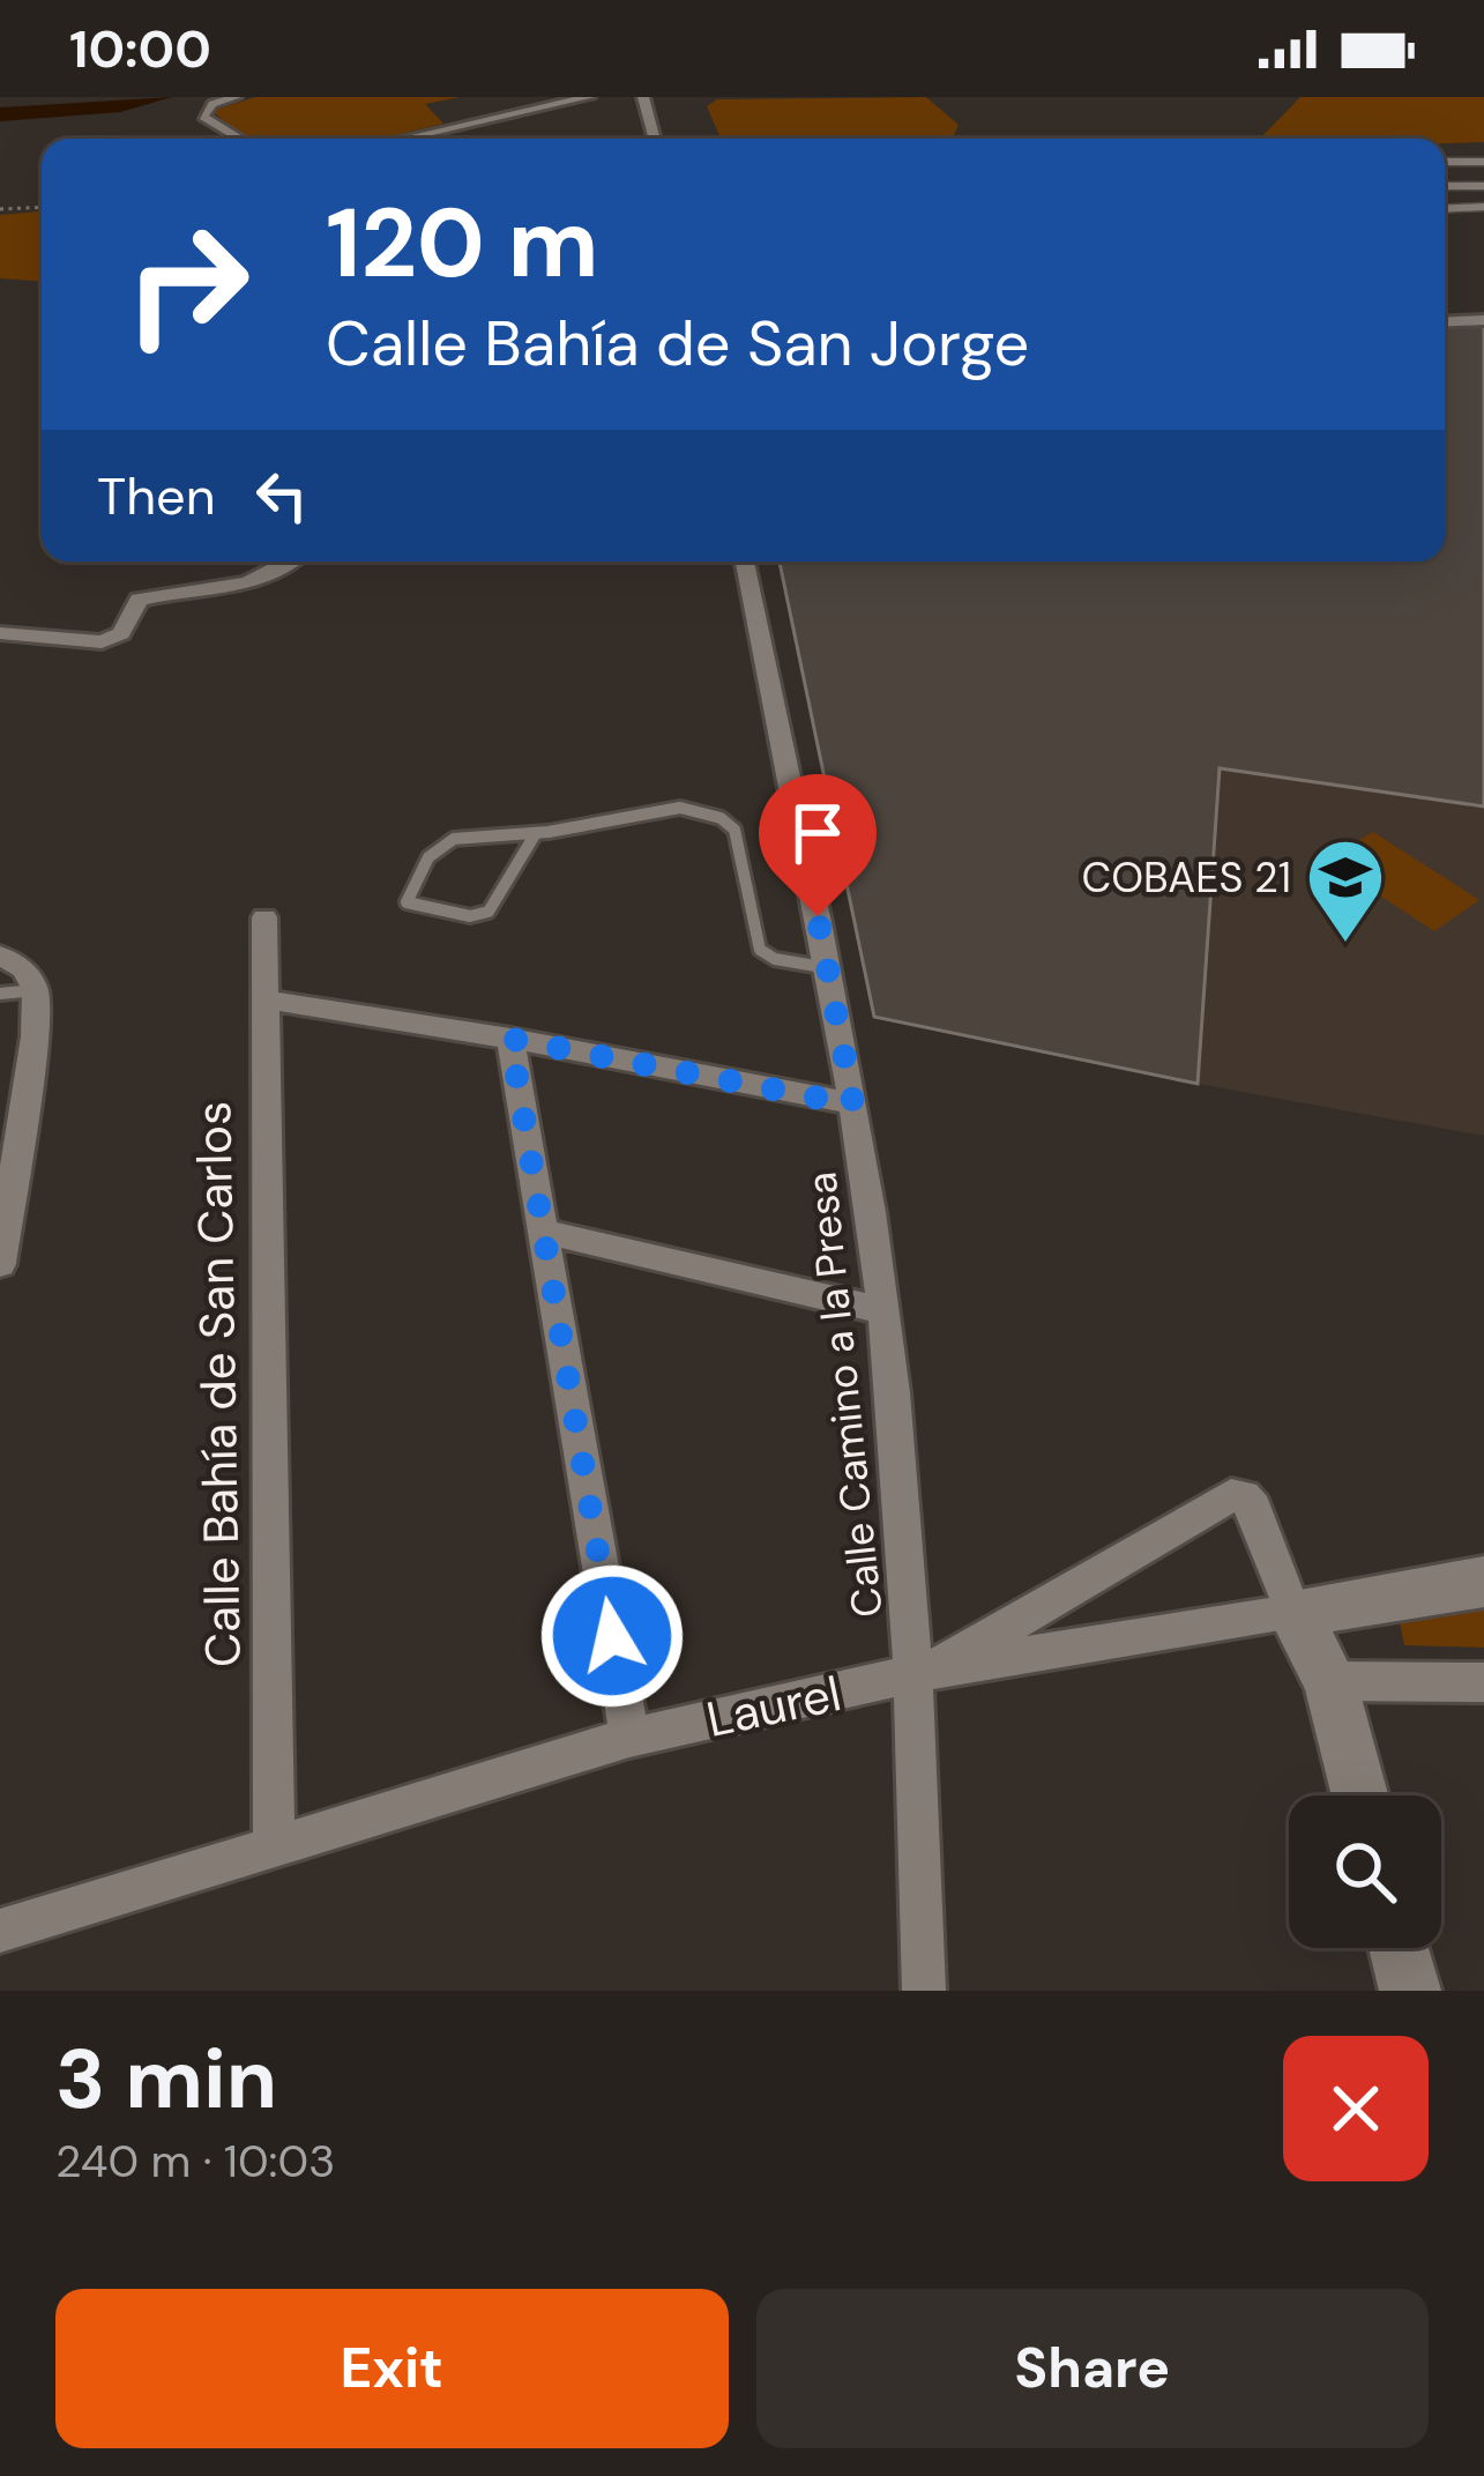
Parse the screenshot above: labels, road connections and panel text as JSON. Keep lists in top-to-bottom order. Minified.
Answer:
{"streets":{"street":["Calle Bahía de San Carlos","Calle Camino a la Presa","Laurel"]},"crossings":[["Calle Bahía de San Carlos","Laurel"],["Calle Camino a la Presa","Laurel"]],"places":{"school or university":["COBAES 21"]},"page":{"status":"10:00","turn":["120 m","Calle Bahía de San Jorge"],"then":"Then","heading":["3 min","240 m · 10:03"],"buttons":["Exit","Share"]}}
